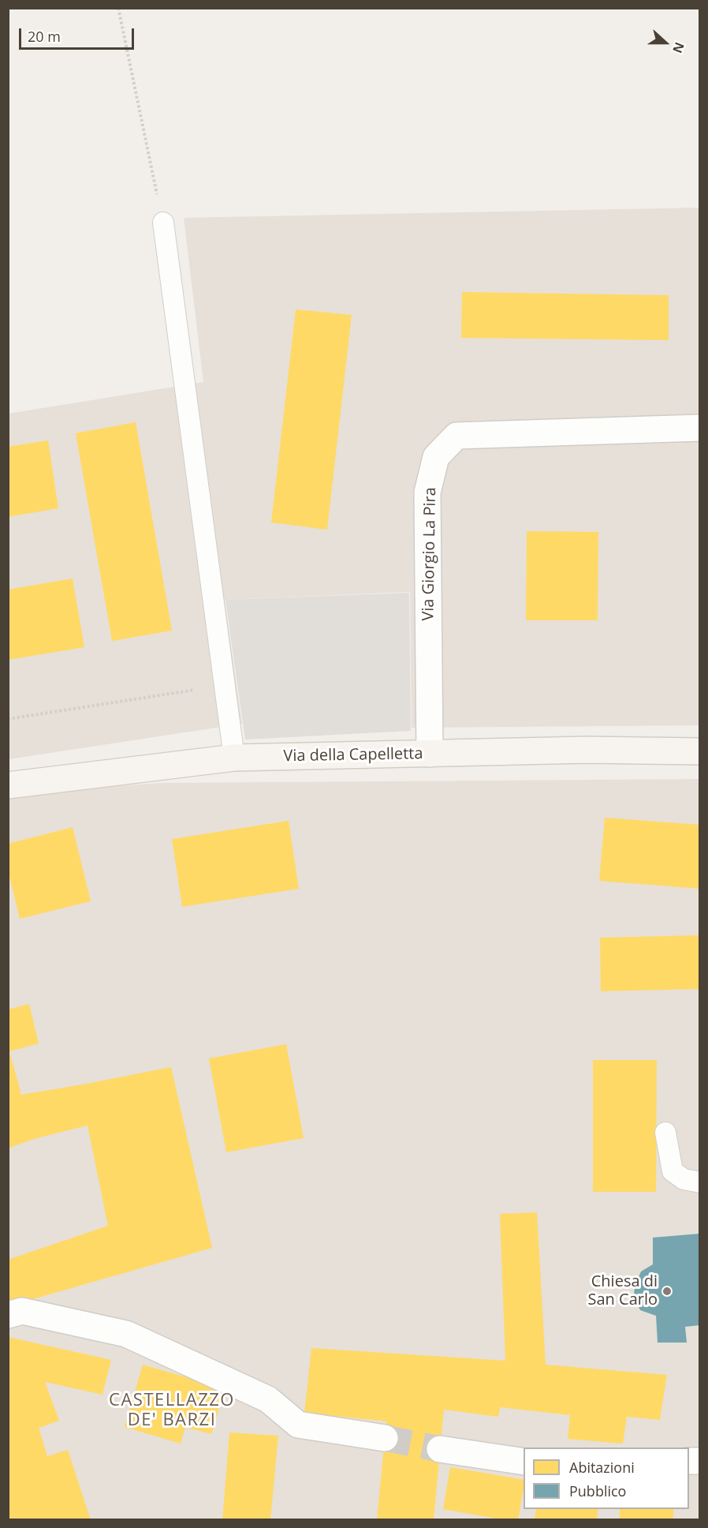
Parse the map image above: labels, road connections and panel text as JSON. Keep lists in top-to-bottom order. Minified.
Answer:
{"streets":{"street":["Via Giorgio La Pira","Via della Capelletta"]},"crossings":[["Via Giorgio La Pira","Via della Capelletta"]],"districts":["CASTELLAZZO DE' BARZI"],"places":["Chiesa di San Carlo"],"legend":["Abitazioni","Pubblico"],"scale_bar":"20 m","north":"right"}
